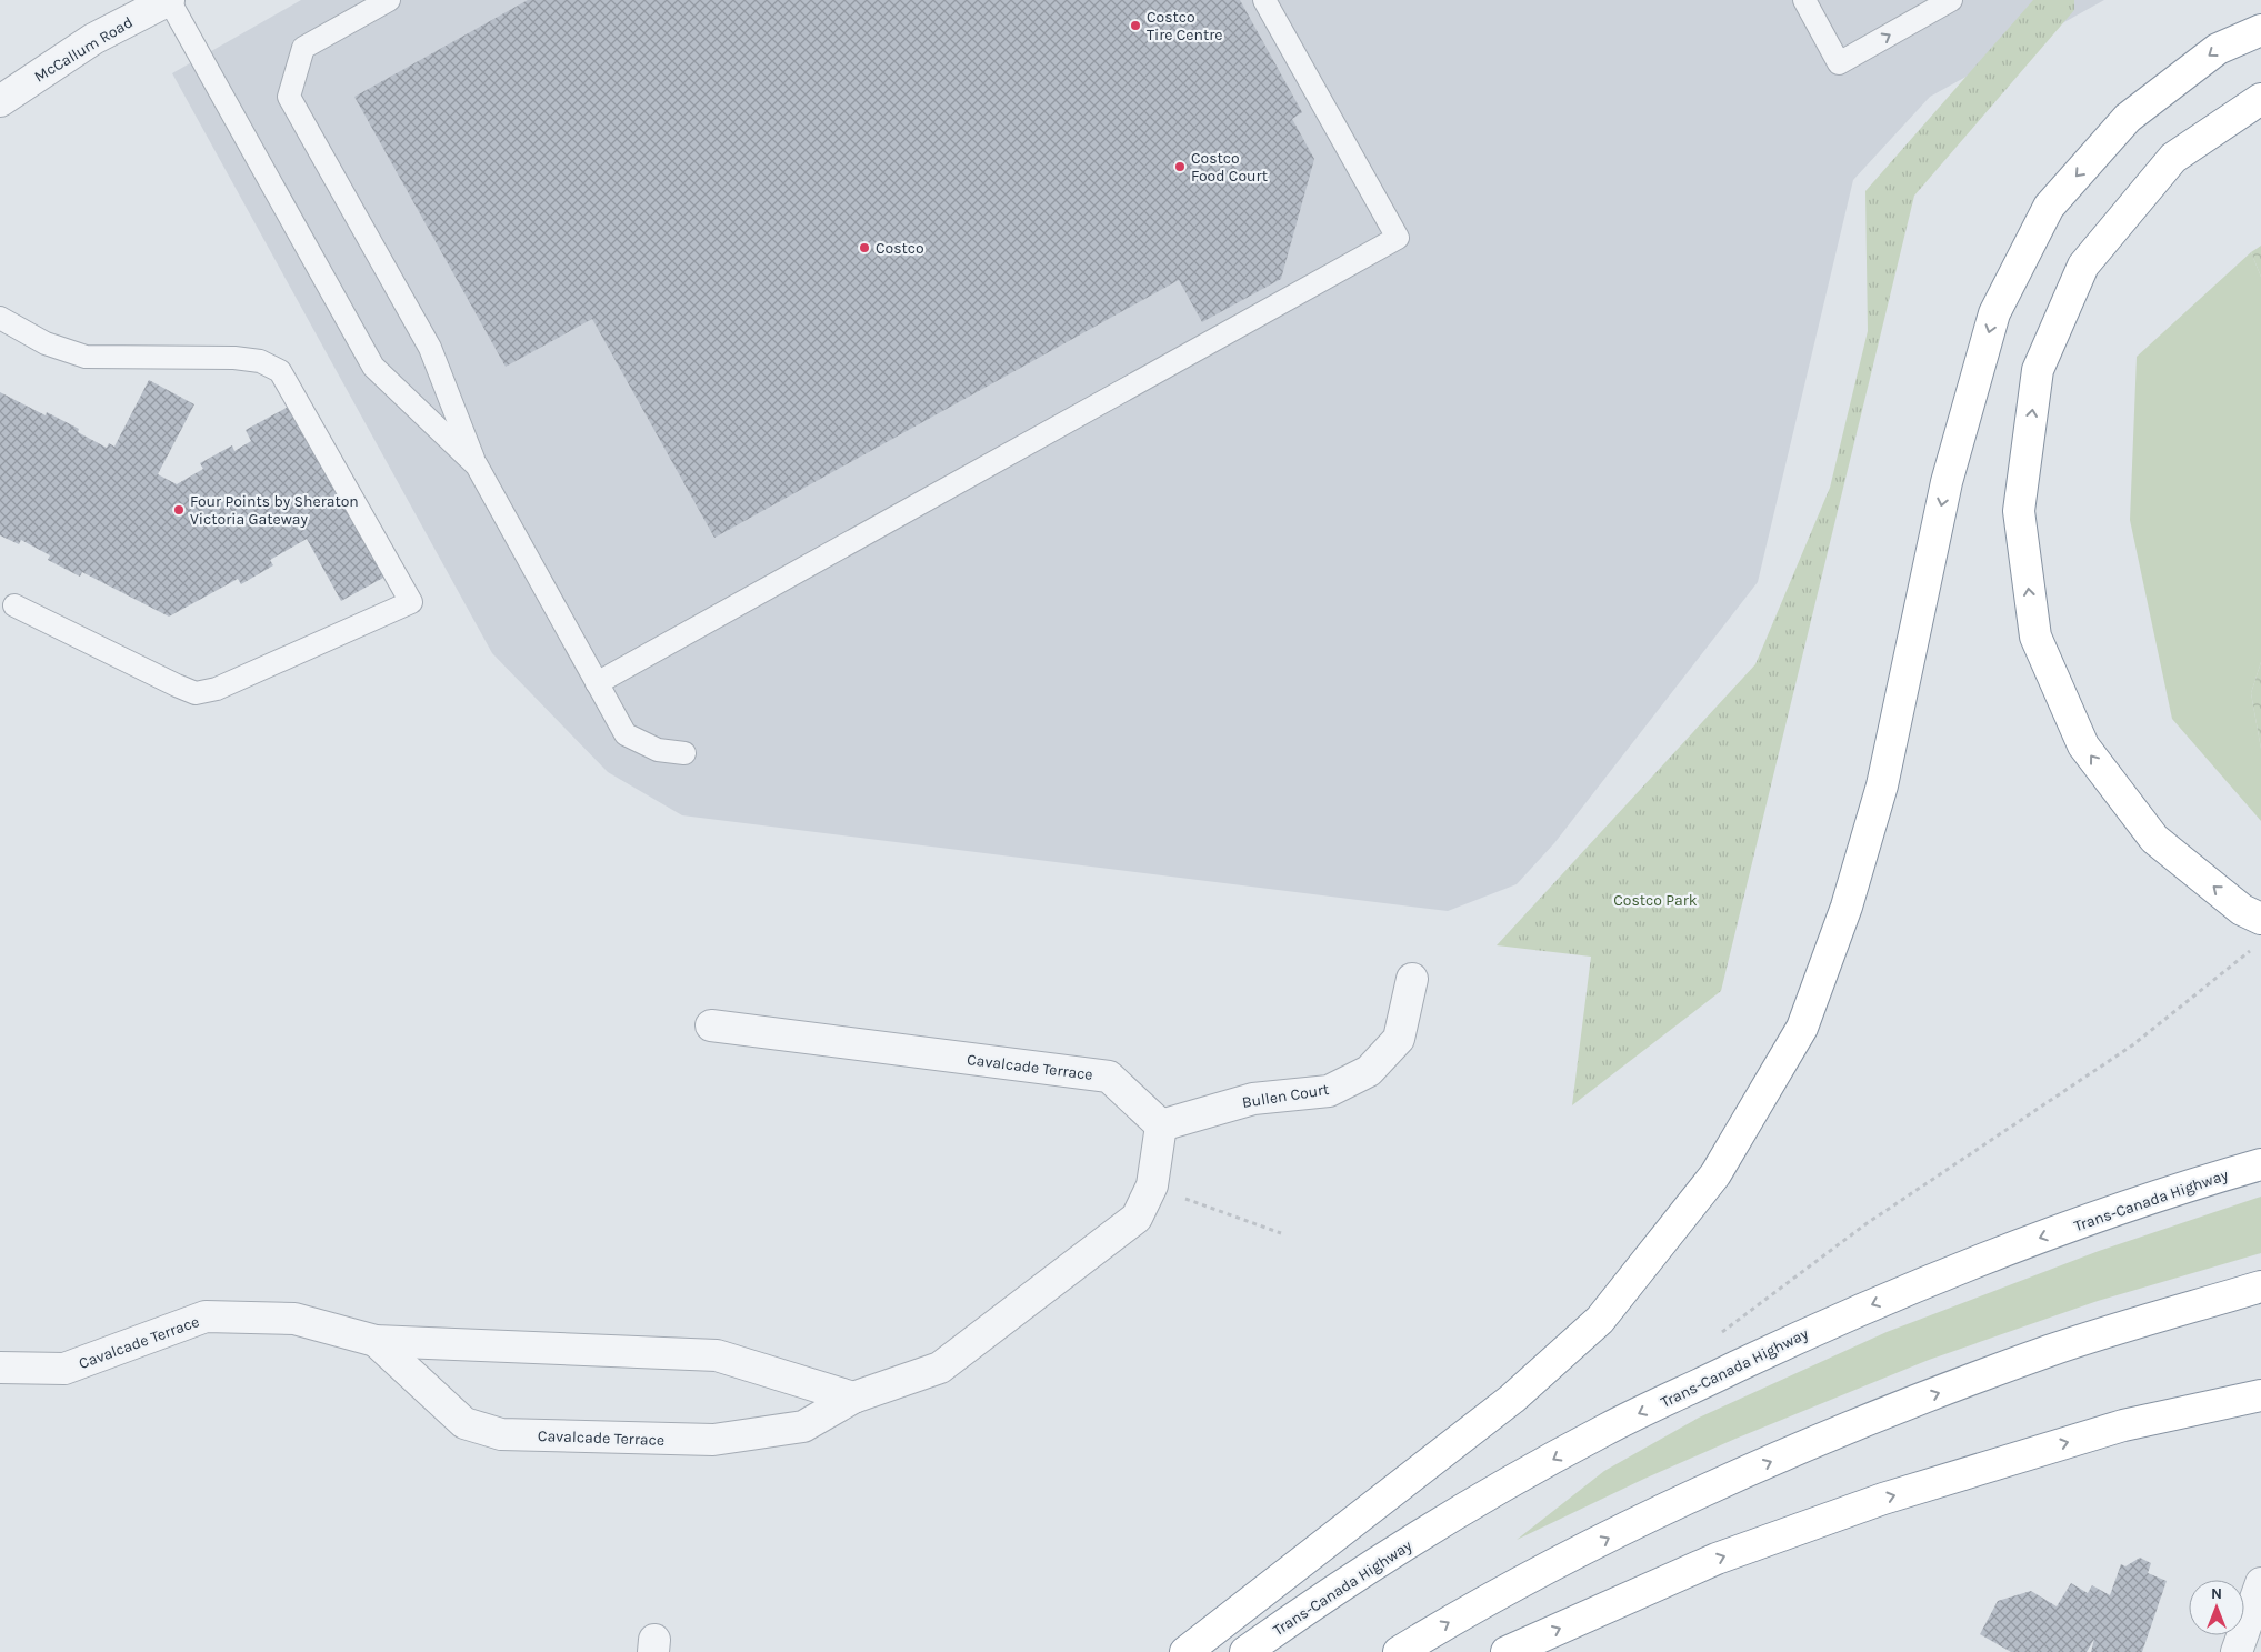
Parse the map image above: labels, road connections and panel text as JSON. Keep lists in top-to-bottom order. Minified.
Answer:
{"streets":{"highway":["Trans-Canada Highway"],"street":["McCallum Road","Cavalcade Terrace","Bullen Court"]},"crossings":[["Cavalcade Terrace","Bullen Court"]],"parks":["Costco Park"],"places":["Costco Tire Centre","Costco Food Court","Costco","Four Points by Sheraton Victoria Gateway"],"north":"top"}
